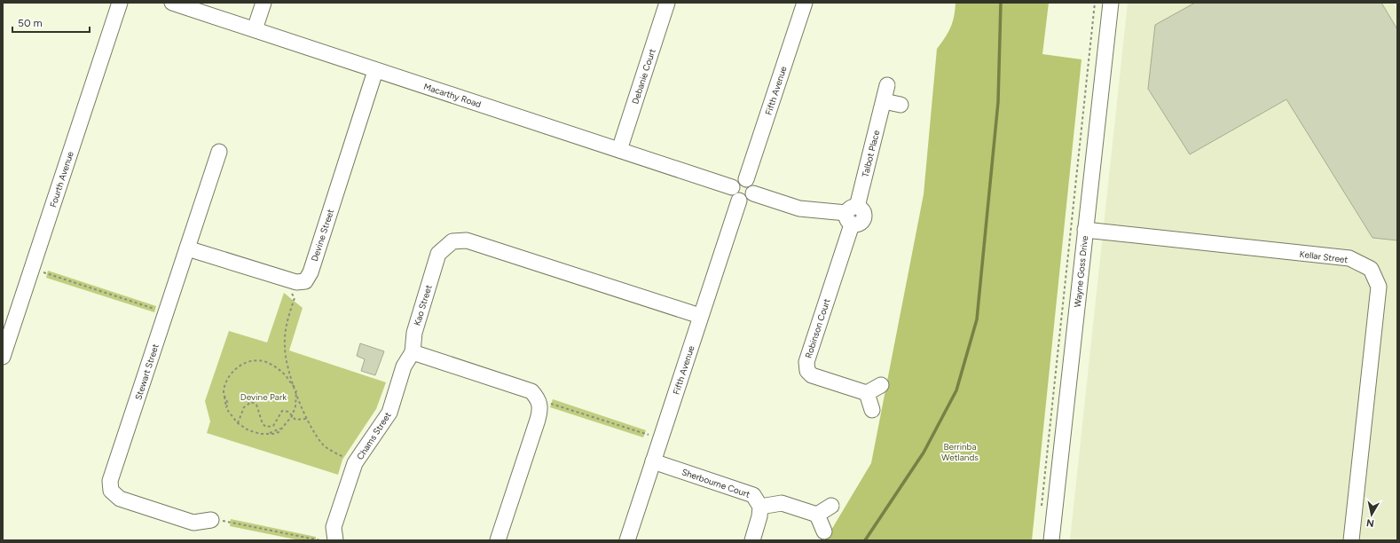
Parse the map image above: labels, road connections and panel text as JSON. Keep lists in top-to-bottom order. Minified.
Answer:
{"streets":{"street":["Debanie Court","Fifth Avenue","Macarthy Road","Talbot Place","Fourth Avenue","Devine Street","Kellar Street","Wayne Goss Drive","Kao Street","Robinson Court","Stewart Street","Chams Street","Sherbourne Court"]},"crossings":[["Debanie Court","Macarthy Road"],["Fifth Avenue","Macarthy Road"],["Fifth Avenue","Kao Street"],["Fifth Avenue","Sherbourne Court"],["Macarthy Road","Devine Street"],["Talbot Place","Robinson Court"],["Kellar Street","Wayne Goss Drive"],["Kao Street","Chams Street"]],"parks":["Devine Park","Berrinba Wetlands"],"scale_bar":"50 m","north":"bottom"}
